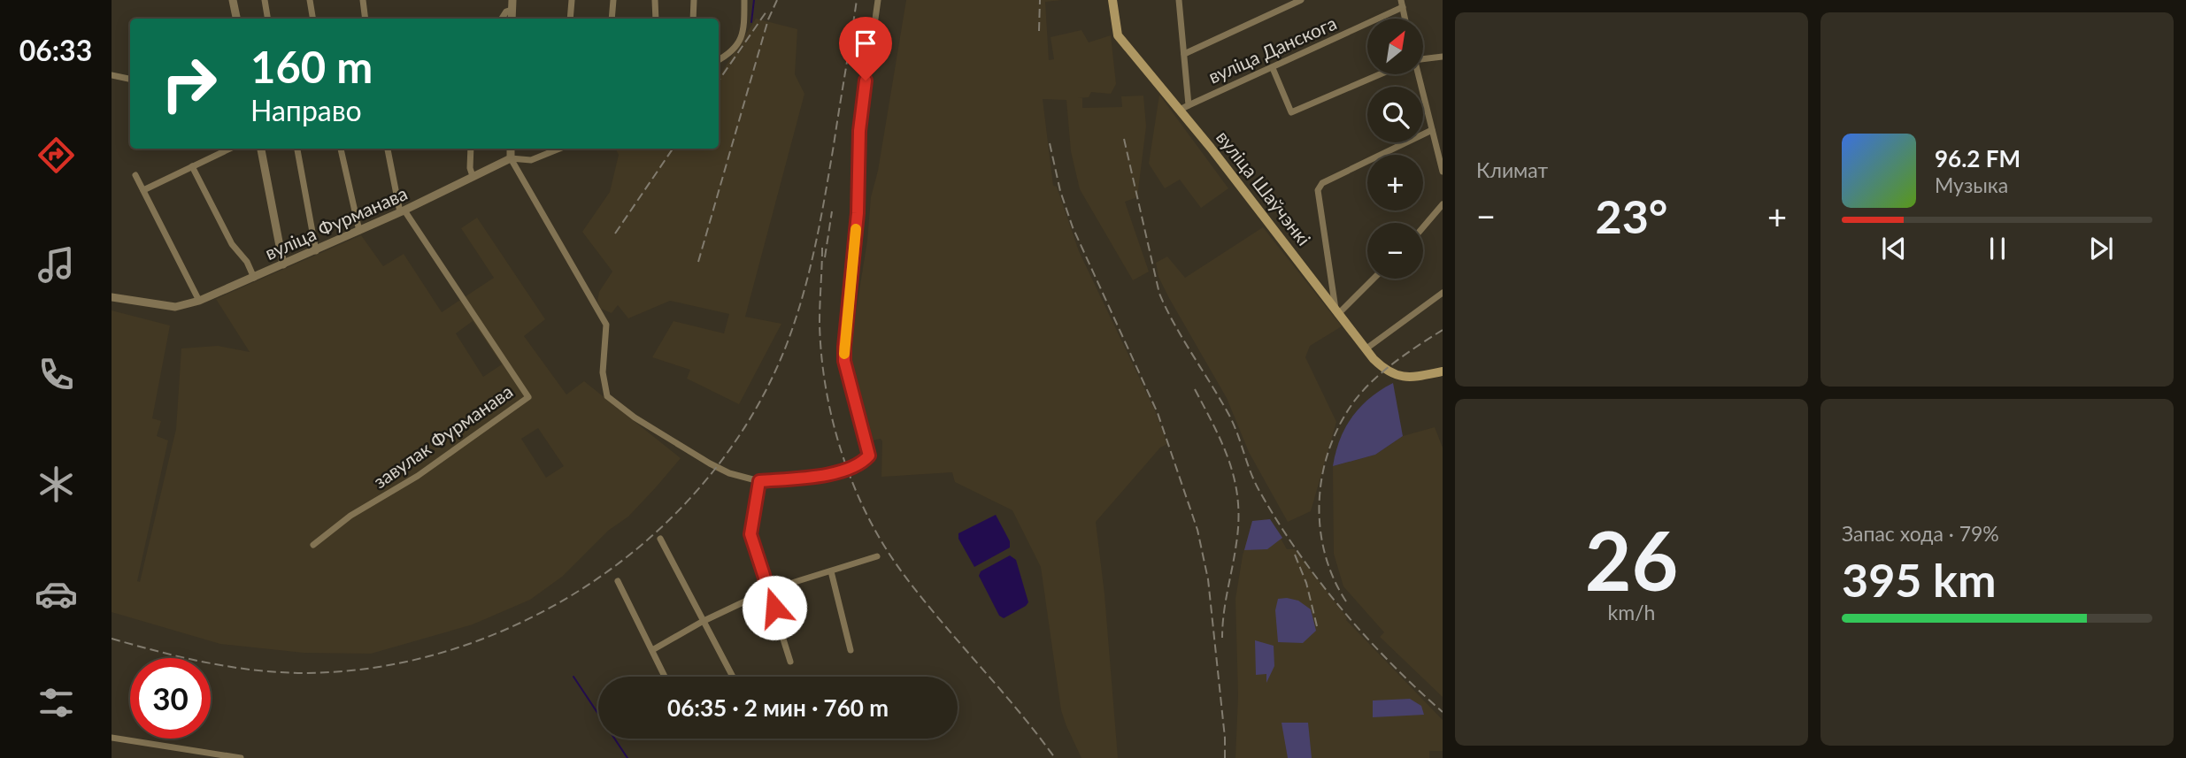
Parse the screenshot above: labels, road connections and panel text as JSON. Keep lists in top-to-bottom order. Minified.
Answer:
{"streets":{"main road":["вуліца Шаўчэнкі"],"street":["вуліца Данскога","вуліца Фурманава","завулак Фурманава"]},"crossings":[["вуліца Фурманава","завулак Фурманава"]],"north":"top right","page":{"tabs":"06:33","tile":["Климат",["26","km/h"],["Запас хода · 79%","395 km"]],"map_buttons":["+","−"],"turn":["160 m","Направо"],"song":["96.2 FM","Музыка"],"heat":["−","23°","+"],"limit":"30","trip":"06:35 · 2 мин · 760 m"}}
